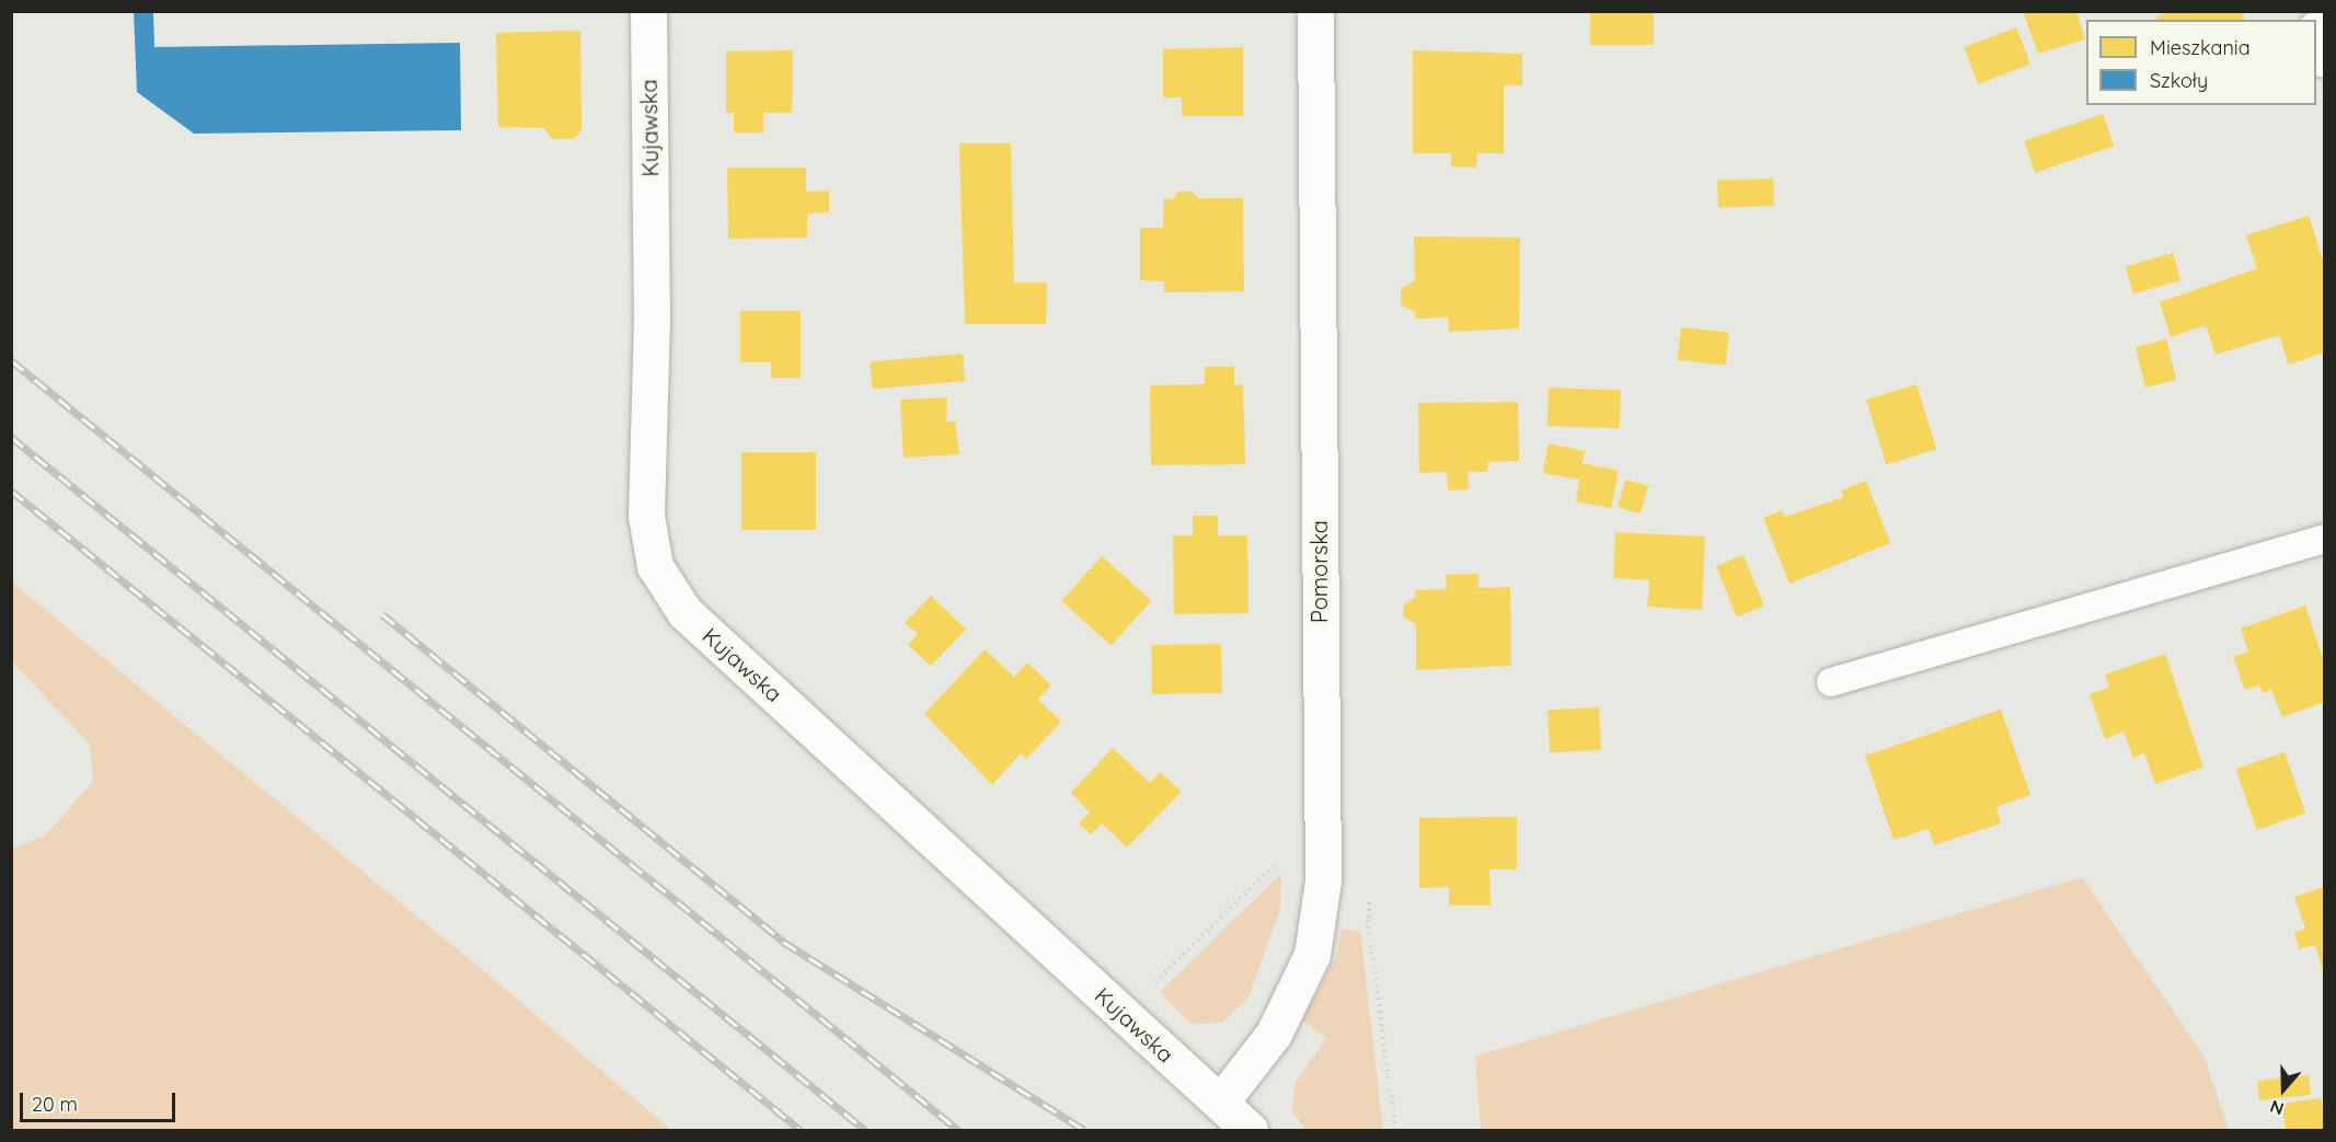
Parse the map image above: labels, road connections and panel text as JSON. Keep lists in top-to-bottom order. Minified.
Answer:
{"streets":{"street":["Kujawska","Pomorska"]},"crossings":[["Kujawska","Pomorska"]],"legend":["Mieszkania","Szkoły"],"scale_bar":"20 m","north":"bottom"}
